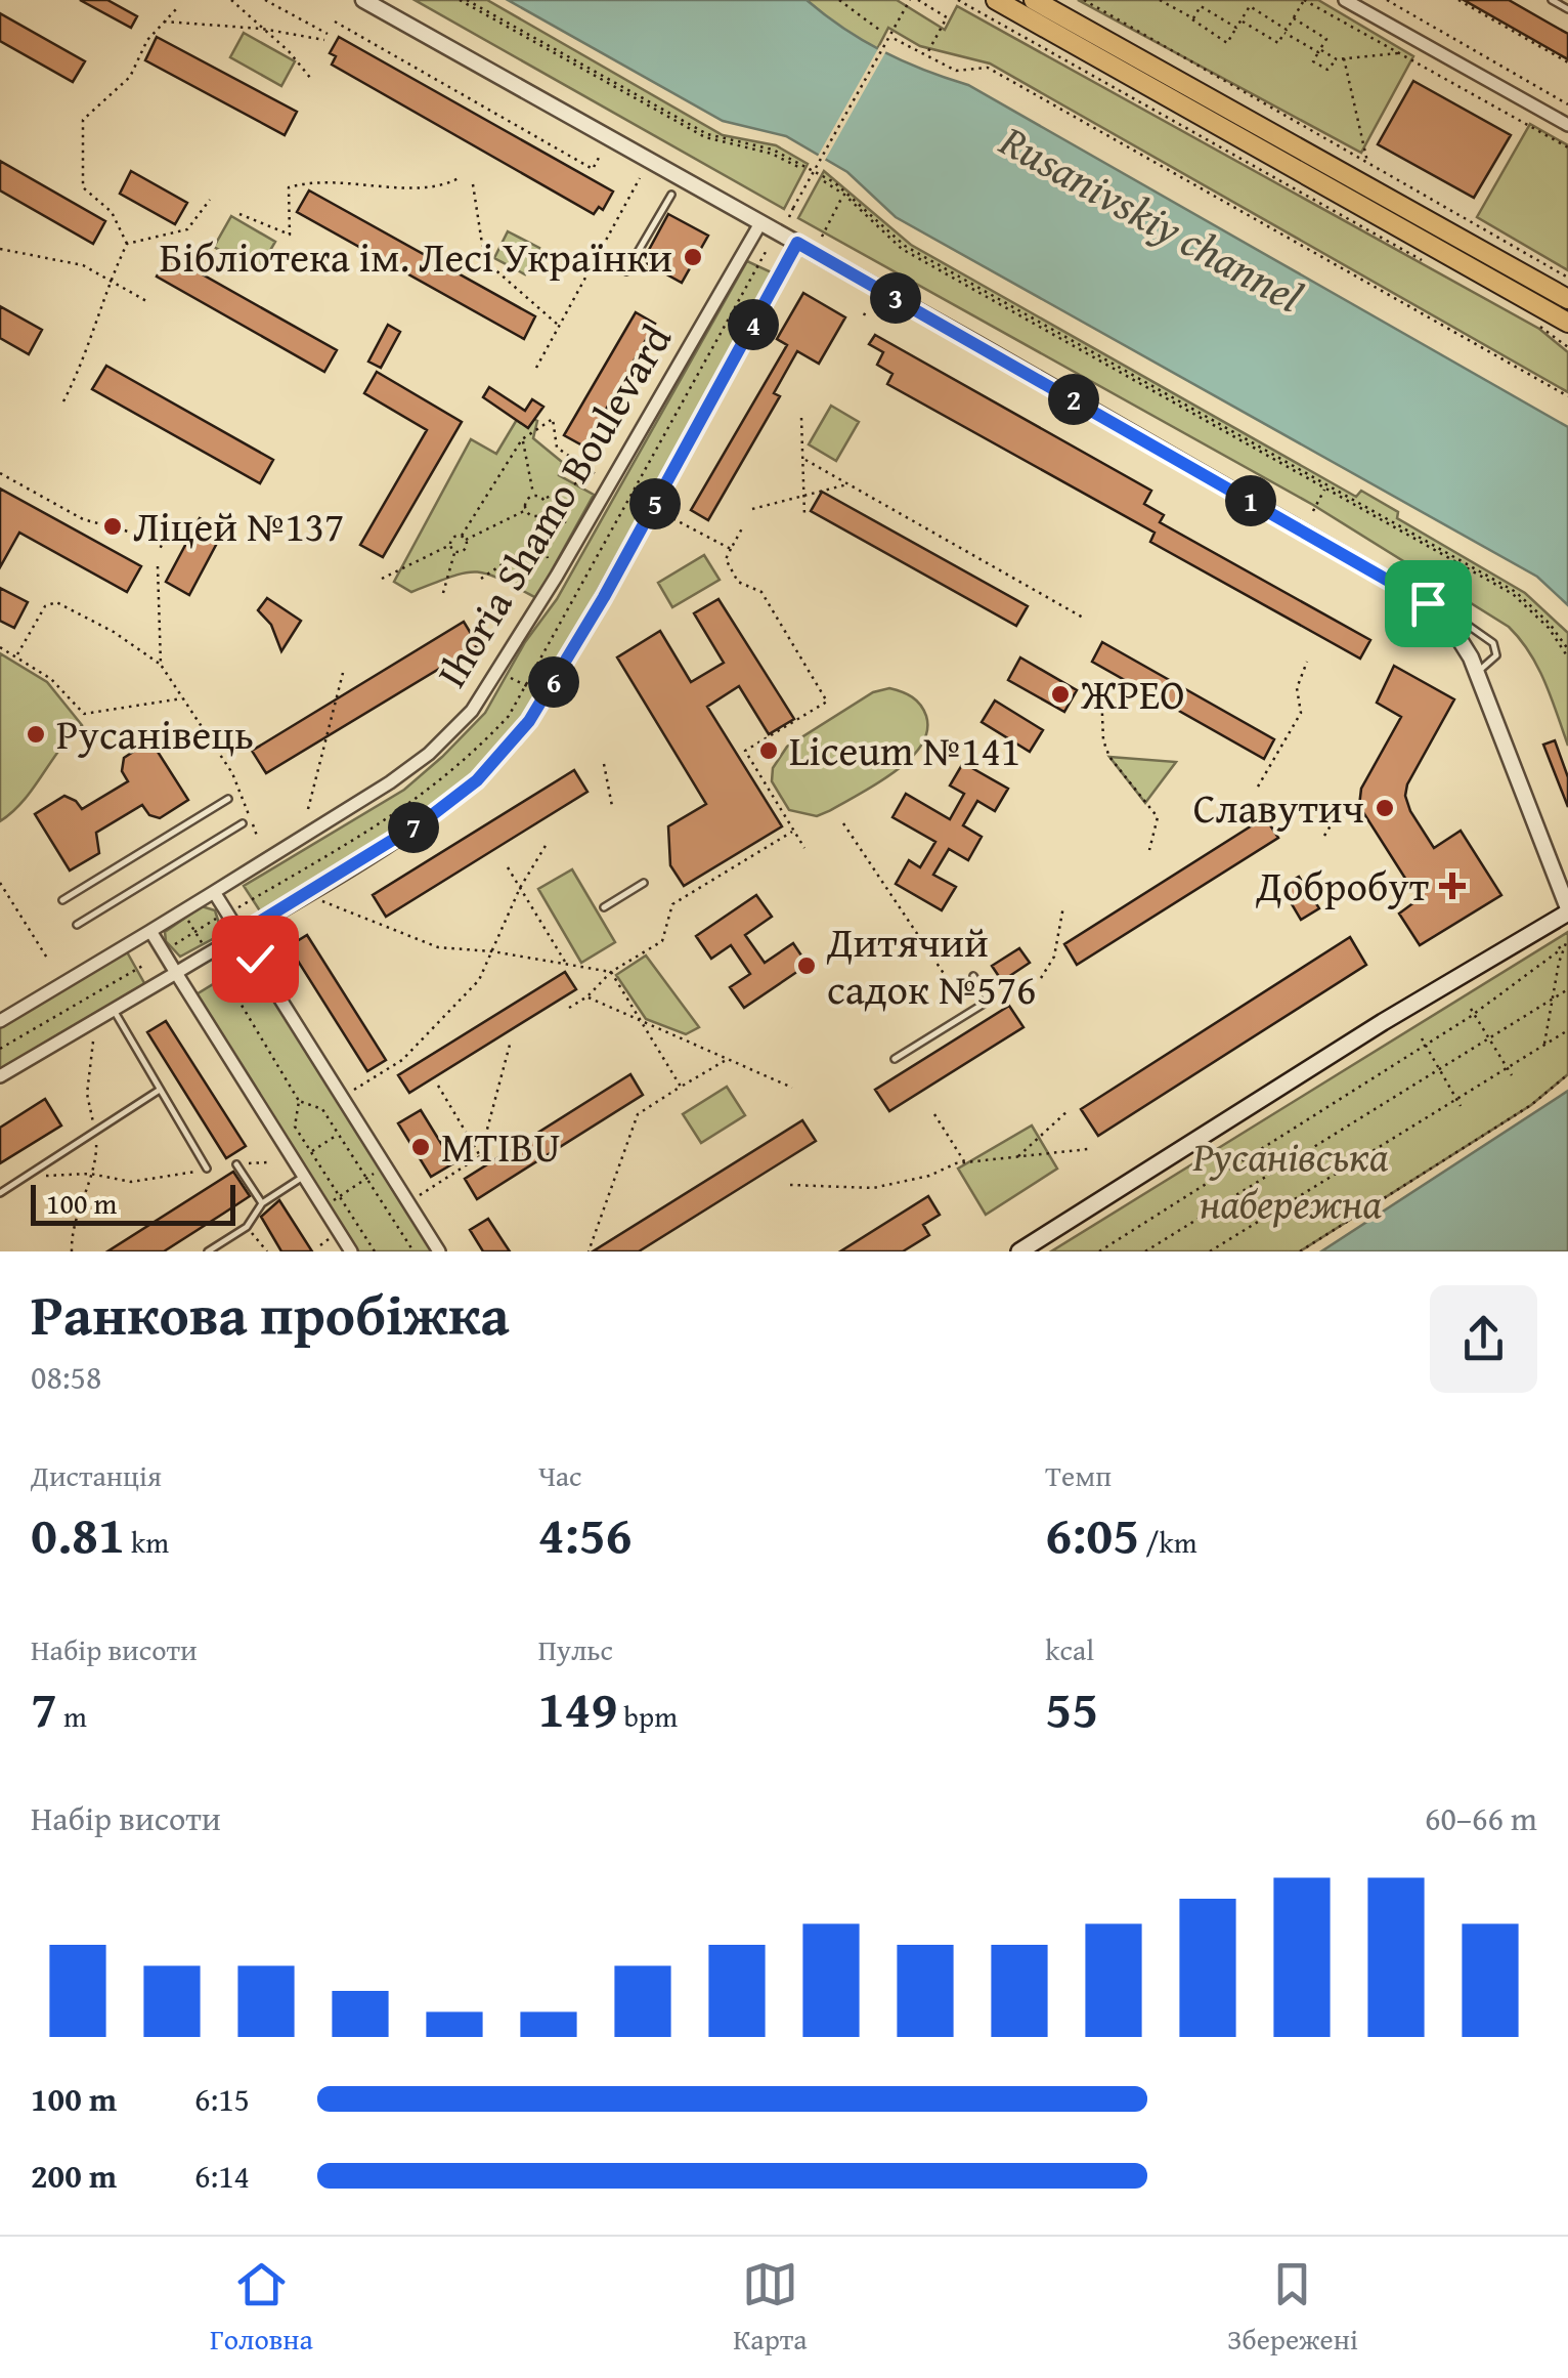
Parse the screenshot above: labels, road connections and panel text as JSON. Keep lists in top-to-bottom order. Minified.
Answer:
{"streets":{"street":["Ihoria Shamo Boulevard"]},"water":["Rusanivskiy channel"],"parks":["Русанівська набережна"],"places":{"other":["Бібліотека ім. Лесі Українки","Ліцей №137","ЖРЕО","Русанівець","Liceum №141","Славутич","Дитячий садок №576","MTIBU"],"health":["Добробут"]},"scale_bar":"100 m","page":{"pins":["3","4","2","1","5","6","7"],"scale":"100 m","heading":["Ранкова пробіжка","08:58"],"stats":[["Дистанція","0.81 km"],["Час","4:56"],["Темп","6:05 /km"],["Набір висоти","7 m"],["Пульс","149 bpm"],["kcal","55"]],"chart":["Набір висоти","60–66 m"],"list":[{"name":"100 m","note":"6:15"},{"name":"200 m","note":"6:14"}],"tabs":["Головна","Карта","Збережені"]}}
